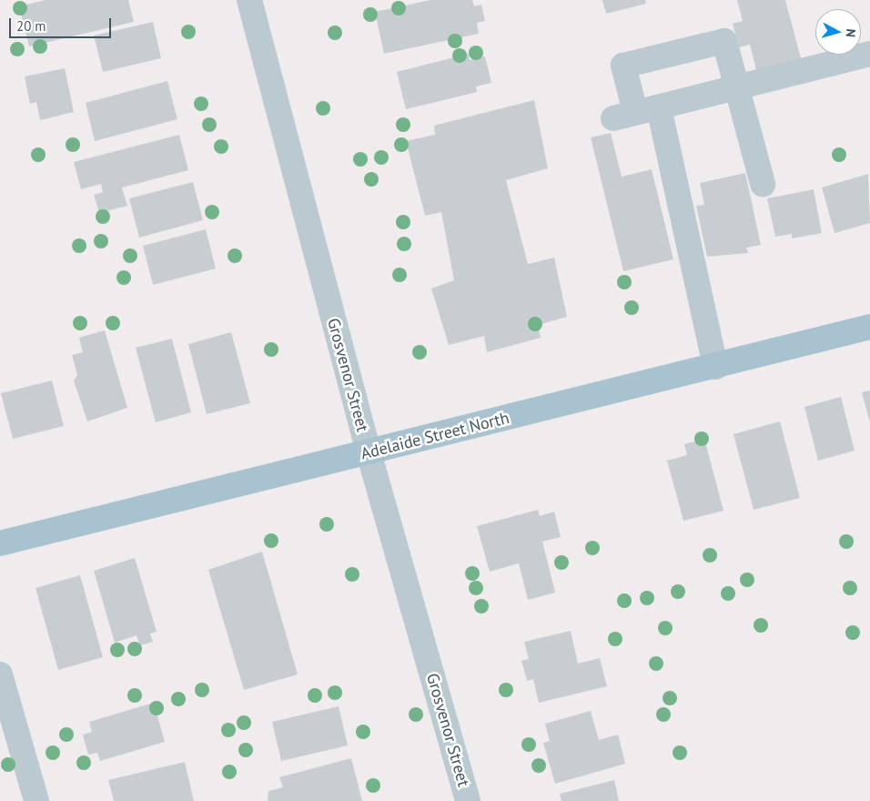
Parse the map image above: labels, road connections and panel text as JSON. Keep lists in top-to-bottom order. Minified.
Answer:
{"streets":{"main road":["Adelaide Street North"],"street":["Grosvenor Street"]},"crossings":[["Grosvenor Street","Adelaide Street North"]],"scale_bar":"20 m","north":"right"}
